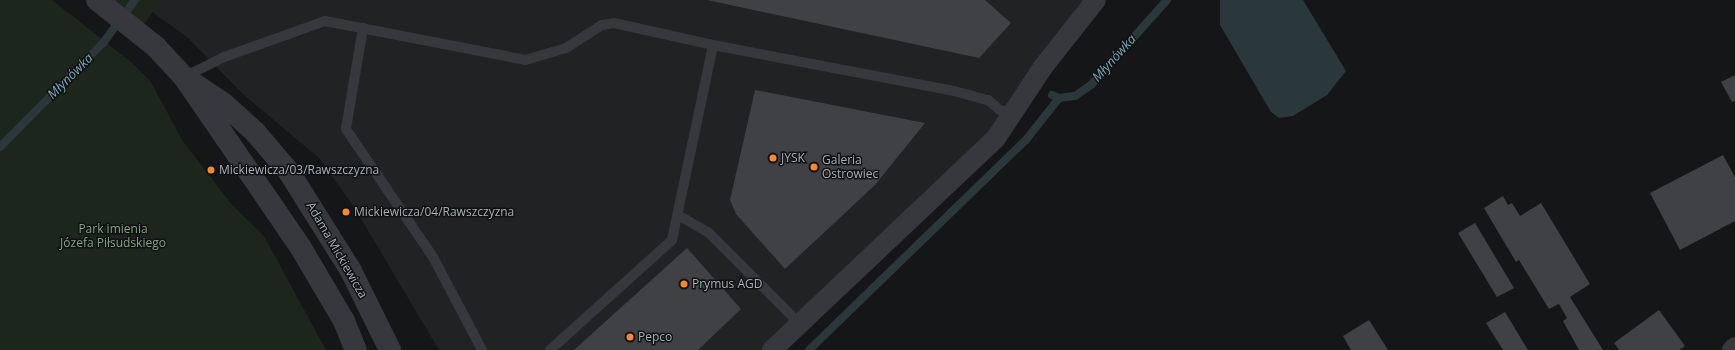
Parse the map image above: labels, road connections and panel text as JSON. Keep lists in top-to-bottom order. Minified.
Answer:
{"streets":{"street":["Adama Mickiewicza"]},"water":["Młynówka"],"parks":["Park imienia Józefa Piłsudskiego"],"places":["JYSK","Galeria Ostrowiec","Mickiewicza/03/Rawszczyzna","Mickiewicza/04/Rawszczyzna","Prymus AGD","Pepco"]}
